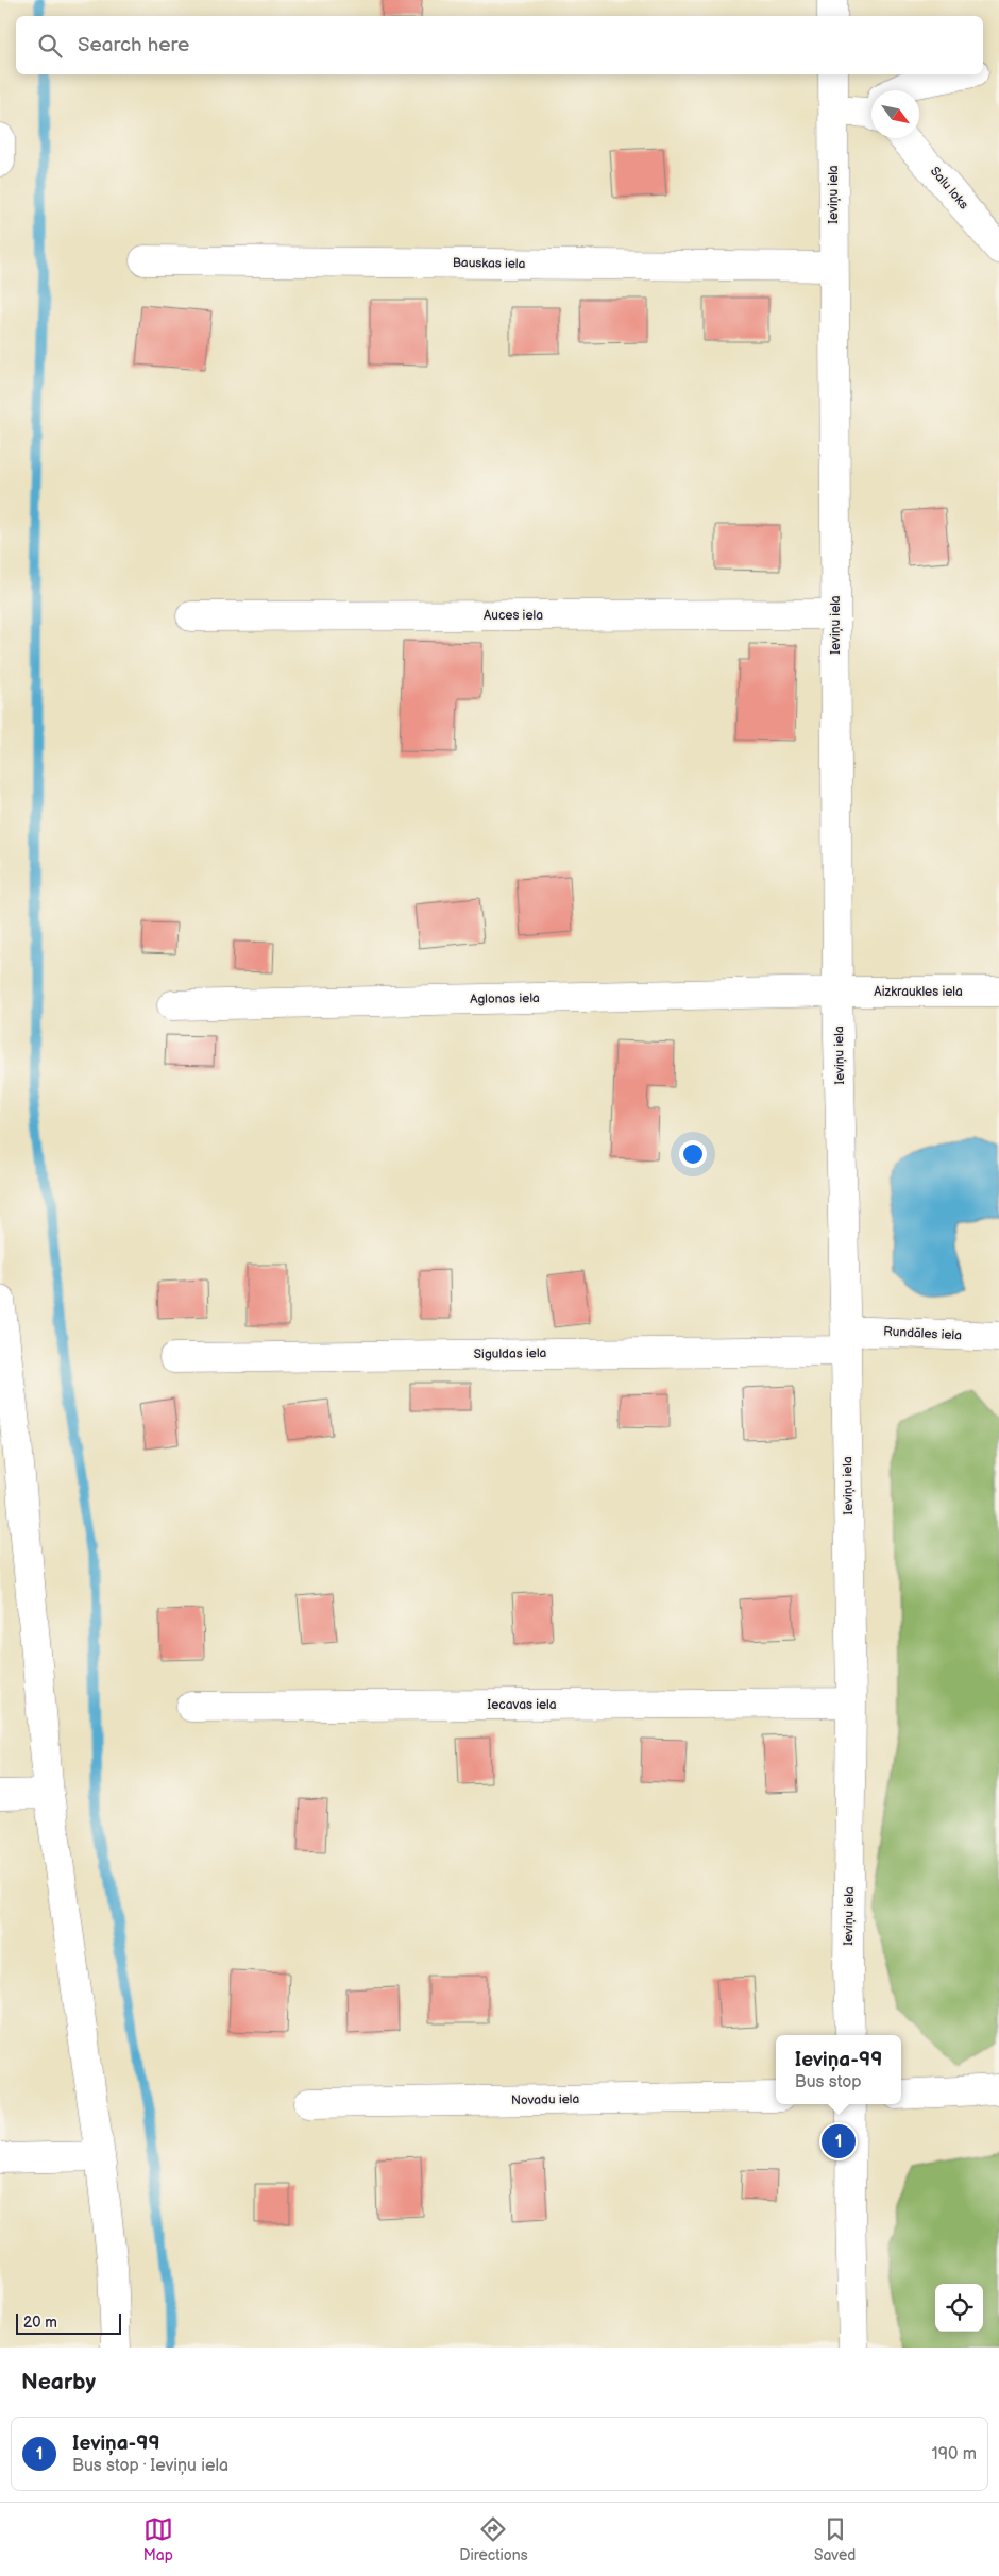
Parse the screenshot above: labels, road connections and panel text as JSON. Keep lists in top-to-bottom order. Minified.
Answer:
{"streets":{"street":["Salu loks","Ieviņu iela","Bauskas iela","Auces iela","Aizkraukles iela","Aglonas iela","Rundāles iela","Siguldas iela","Iecavas iela","Novadu iela"]},"crossings":[["Ieviņu iela","Bauskas iela"],["Ieviņu iela","Auces iela"],["Ieviņu iela","Aizkraukles iela"],["Ieviņu iela","Aglonas iela"],["Ieviņu iela","Rundāles iela"],["Ieviņu iela","Siguldas iela"],["Ieviņu iela","Iecavas iela"],["Aizkraukles iela","Aglonas iela"],["Rundāles iela","Siguldas iela"]],"scale_bar":"20 m","north":"bottom right","page":{"search":"Search here","popup":["Ieviņa-99","Bus stop"],"pins":"1","scale":"20 m","heading":"Nearby","list":[{"mark":"1","name":"Ieviņa-99","note":"Bus stop · Ieviņu iela","value":"190 m"}],"nav":["Map","Directions","Saved"]}}
